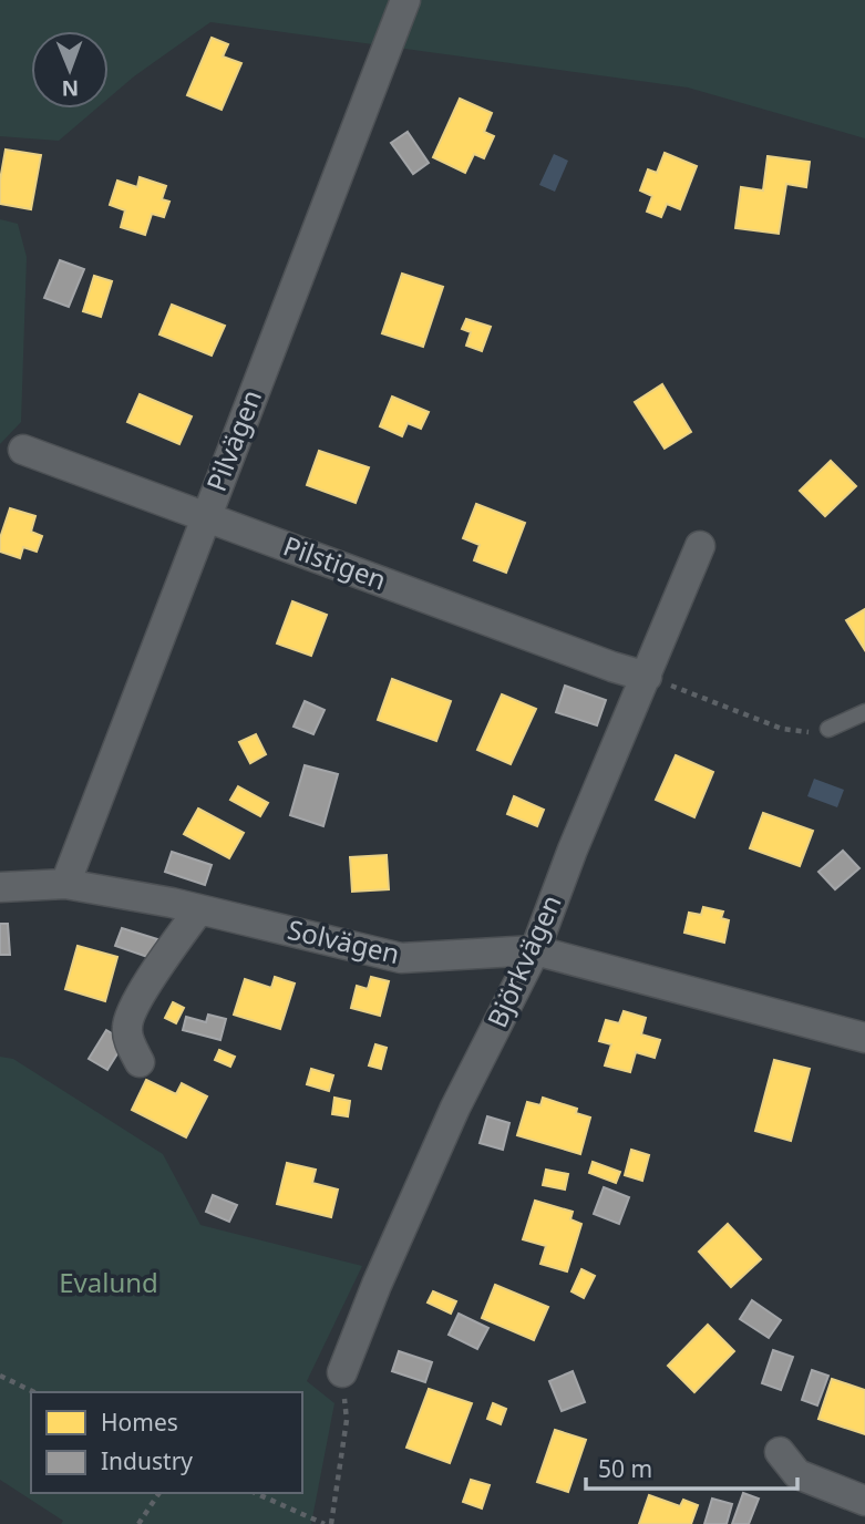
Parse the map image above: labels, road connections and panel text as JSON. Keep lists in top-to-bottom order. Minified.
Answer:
{"streets":{"street":["Pilvägen","Pilstigen","Solvägen","Björkvägen"]},"crossings":[["Pilvägen","Pilstigen"],["Pilvägen","Solvägen"],["Pilstigen","Björkvägen"],["Solvägen","Björkvägen"]],"parks":["Evalund"],"legend":["Homes","Industry"],"scale_bar":"50 m","north":"bottom"}
